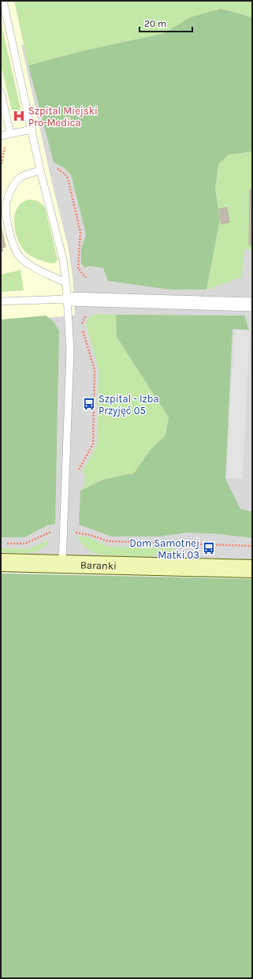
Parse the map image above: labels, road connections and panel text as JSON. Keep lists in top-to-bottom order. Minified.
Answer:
{"streets":{"street":["Baranki"]},"places":{"hospital":["Szpital Miejski Pro-Medica"],"bus stop":["Szpital - Izba Przyjęć 05","Dom Samotnej Matki 03"]},"scale_bar":"20 m"}
